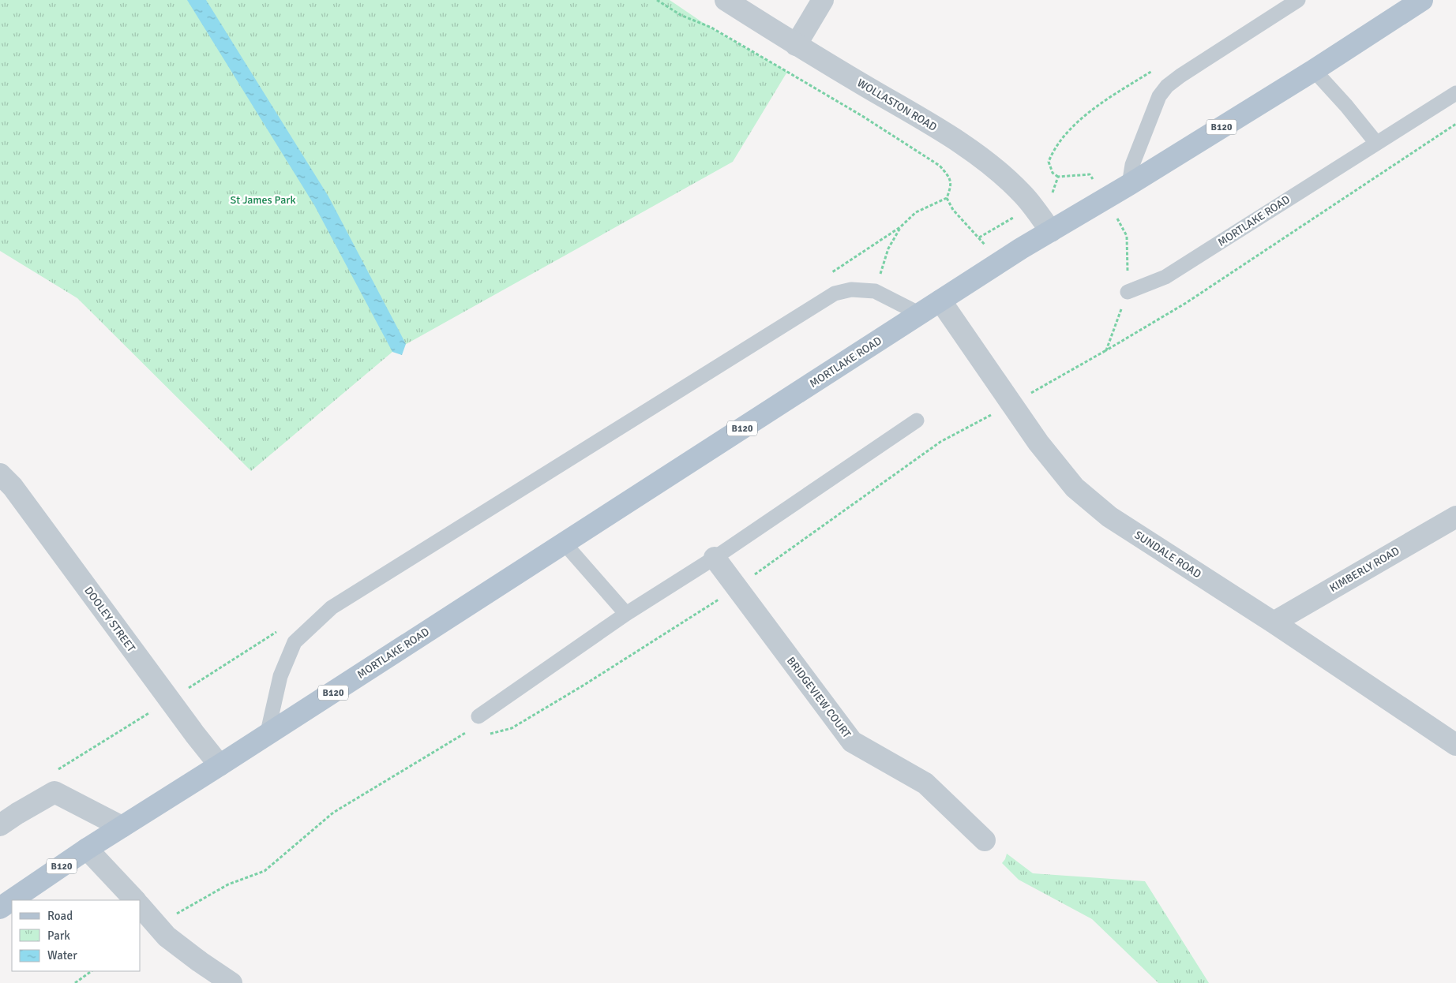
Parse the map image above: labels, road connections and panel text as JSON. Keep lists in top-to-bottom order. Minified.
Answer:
{"streets":{"main road":["B120","MORTLAKE ROAD"],"street":["WOLLASTON ROAD","SUNDALE ROAD","KIMBERLY ROAD","DOOLEY STREET","BRIDGEVIEW COURT"]},"crossings":[["WOLLASTON ROAD","MORTLAKE ROAD"],["MORTLAKE ROAD","SUNDALE ROAD"],["MORTLAKE ROAD","DOOLEY STREET"],["SUNDALE ROAD","KIMBERLY ROAD"]],"parks":["St James Park"],"legend":["Road","Park","Water"]}
